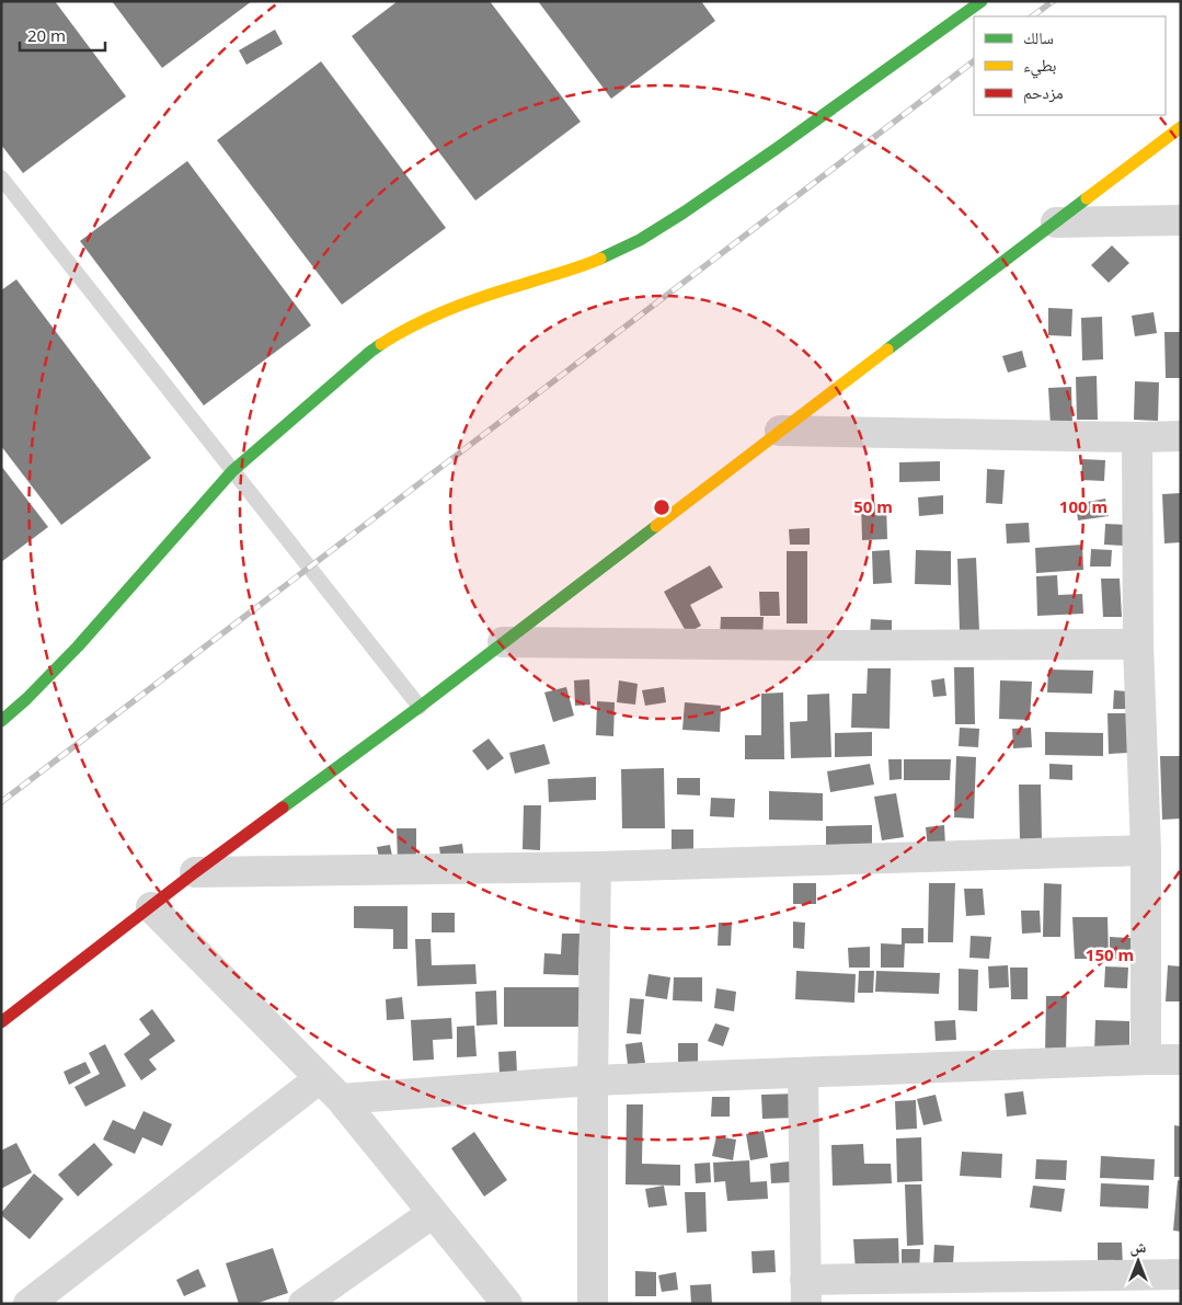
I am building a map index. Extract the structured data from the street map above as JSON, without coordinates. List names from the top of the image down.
{
  "legend": ["سالك", "بطيء", "مزدحم"],
  "scale_bar": "20 m",
  "north": "top",
  "rings": ["50 m", "100 m", "150 m"]
}
